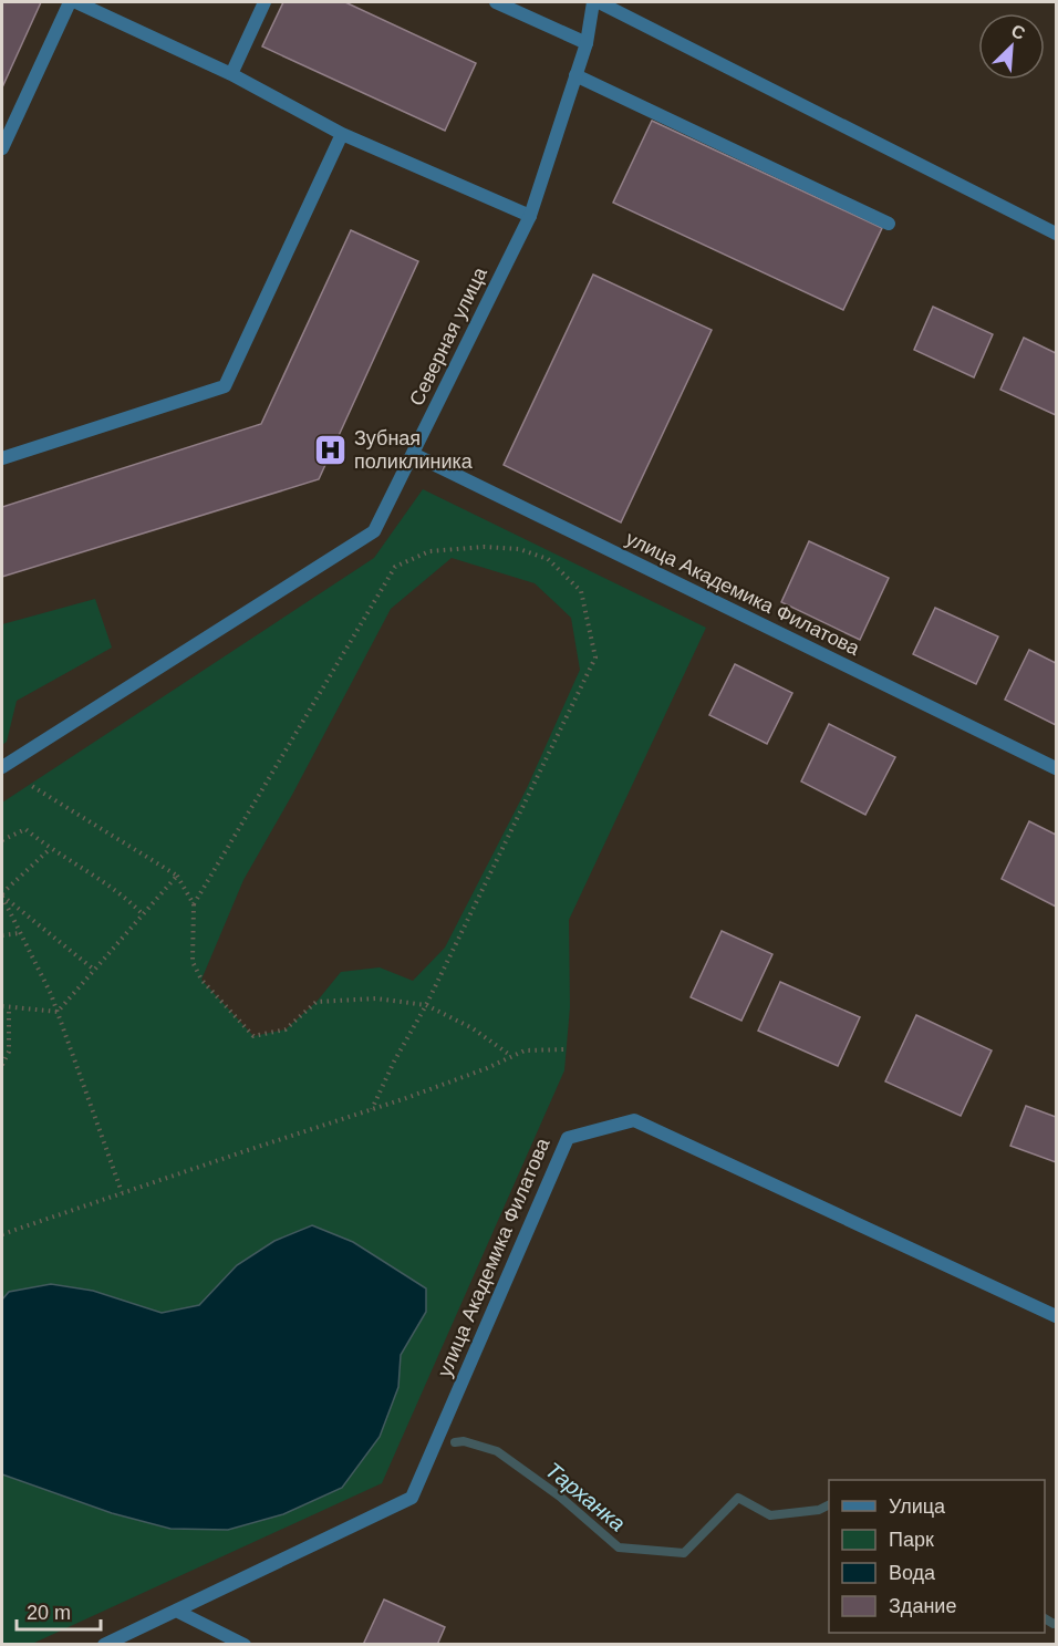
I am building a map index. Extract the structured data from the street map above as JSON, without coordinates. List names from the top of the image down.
{
  "streets": {
    "street": ["Северная улица", "улица Академика Филатова"]
  },
  "crossings": [
    ["Северная улица", "улица Академика Филатова"]
  ],
  "water": ["Тарханка"],
  "places": {
    "hospital": ["Зубная поликлиника"]
  },
  "legend": [
    "Улица",
    "Парк",
    "Вода",
    "Здание"
  ],
  "scale_bar": "20 m",
  "north": "top right"
}
